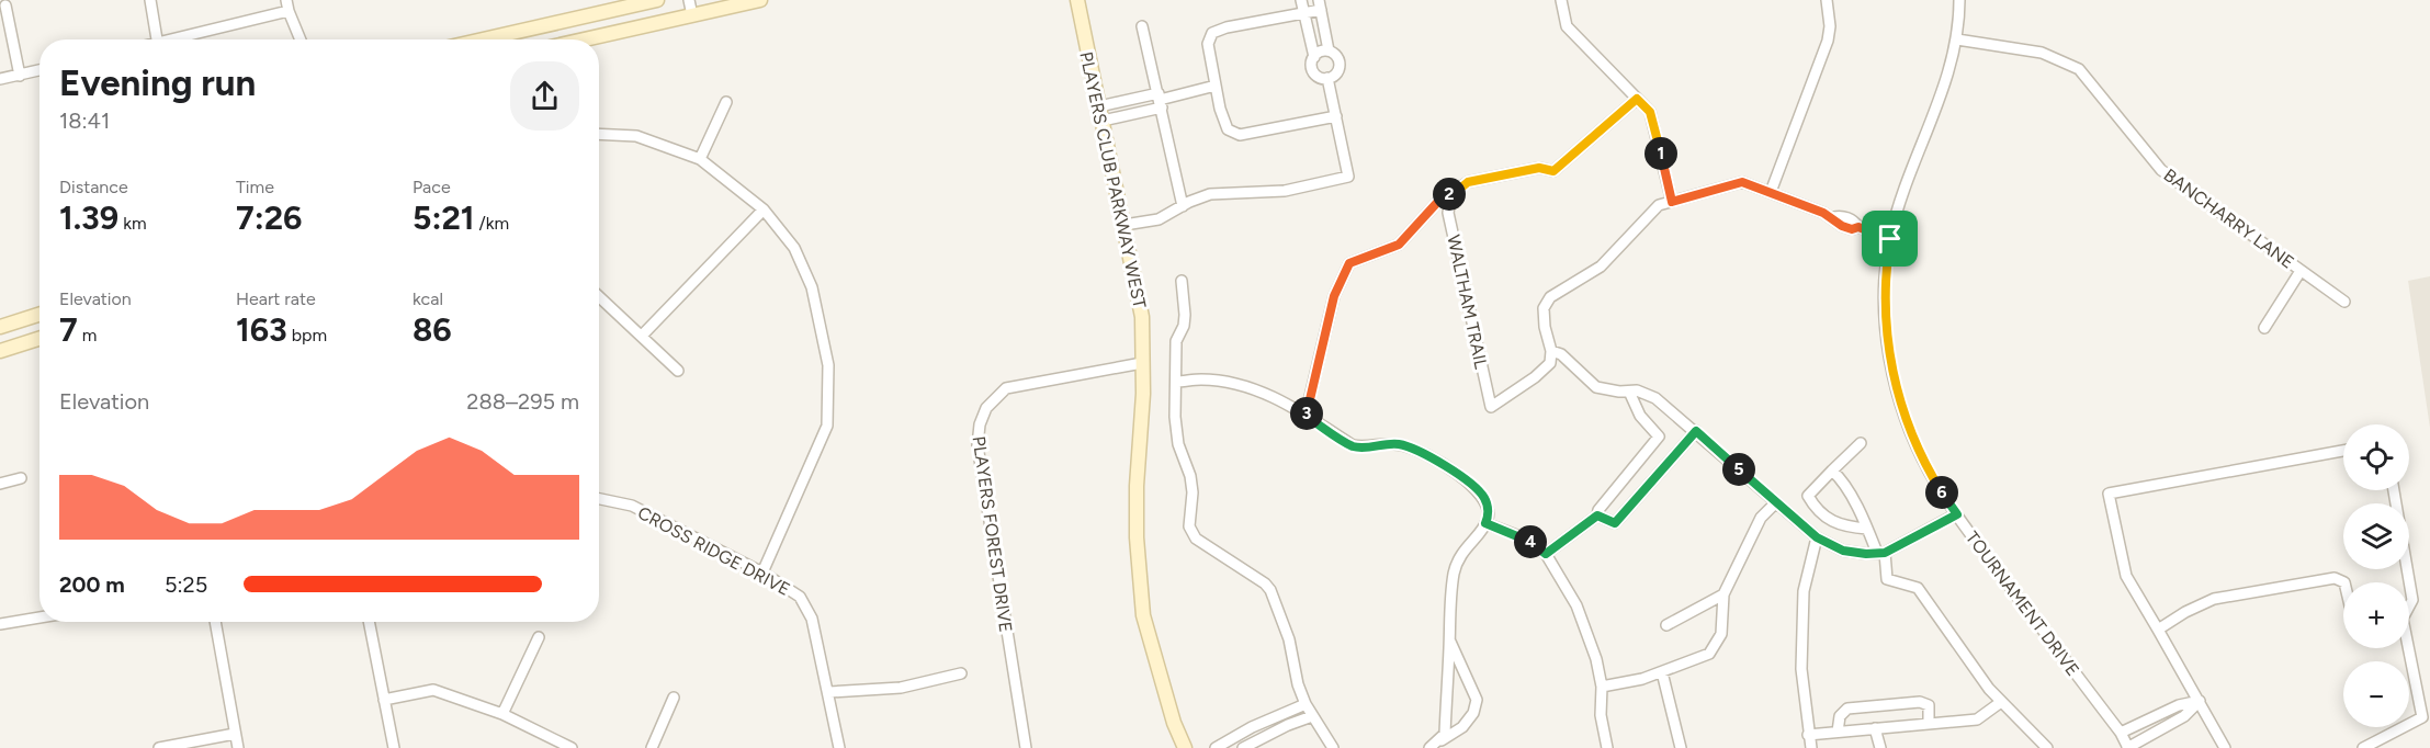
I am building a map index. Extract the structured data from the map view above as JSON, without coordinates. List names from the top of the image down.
{
  "streets": {
    "street": [
      "PLAYERS CLUB PARKWAY WEST",
      "BANCHARRY LANE",
      "WALTHAM TRAIL",
      "PLAYERS FOREST DRIVE",
      "CROSS RIDGE DRIVE",
      "TOURNAMENT DRIVE"
    ]
  },
  "crossings": [
    ["PLAYERS CLUB PARKWAY WEST", "PLAYERS FOREST DRIVE"],
    ["BANCHARRY LANE", "TOURNAMENT DRIVE"]
  ],
  "page": {
    "heading": ["Evening run", "18:41"],
    "pins": [
      "1",
      "2",
      "3",
      "5",
      "6",
      "4"
    ],
    "stats": [
      ["Distance", "1.39 km"],
      ["Time", "7:26"],
      ["Pace", "5:21 /km"],
      ["Elevation", "7 m"],
      ["Heart rate", "163 bpm"],
      ["kcal", "86"]
    ],
    "chart": ["Elevation", "288–295 m"],
    "map_buttons": ["+", "−"],
    "list": [
      {
        "name": "200 m",
        "note": "5:25"
      }
    ]
  }
}
